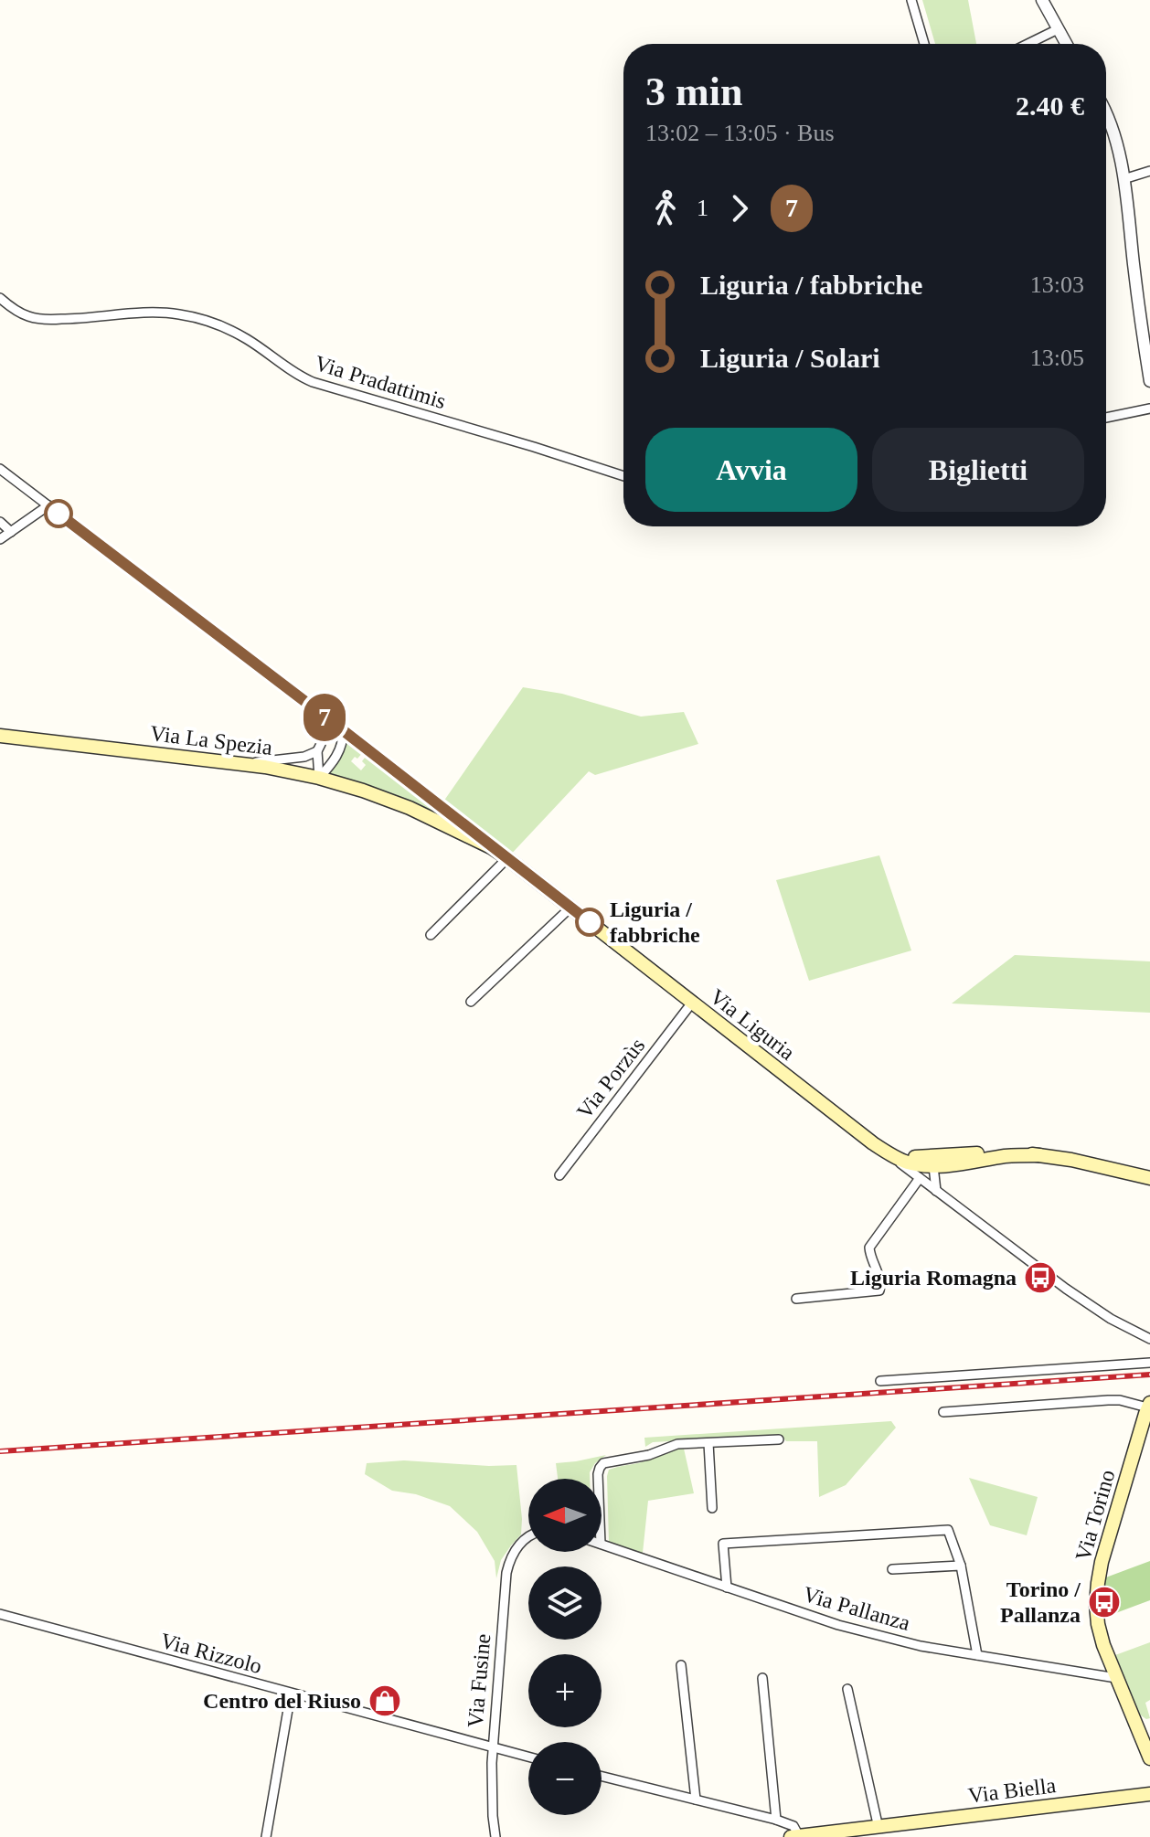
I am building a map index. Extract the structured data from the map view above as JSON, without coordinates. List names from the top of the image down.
{
  "streets": {
    "main road": [
      "Via La Spezia",
      "Via Liguria",
      "Via Torino",
      "Via Biella"
    ],
    "street": [
      "Via Pradattimis",
      "Via Porzùs",
      "Via Pallanza",
      "Via Rizzolo",
      "Via Fusine"
    ]
  },
  "crossings": [
    ["Via La Spezia", "Via Liguria"],
    ["Via Liguria", "Via Porzùs"],
    ["Via Torino", "Via Pallanza"],
    ["Via Rizzolo", "Via Fusine"]
  ],
  "places": {
    "other": ["Liguria / fabbriche"],
    "bus stop": ["Liguria Romagna", "Torino / Pallanza"],
    "shop": ["Centro del Riuso"]
  },
  "lines": ["bus line 7"],
  "north": "left",
  "page": {
    "on_map": "7",
    "heading": ["3 min", "13:02 – 13:05 · Bus", "2.40 €"],
    "legs": ["1", "7"],
    "list": [
      {
        "name": "Liguria / fabbriche",
        "value": "13:03"
      },
      {
        "name": "Liguria / Solari",
        "value": "13:05"
      }
    ],
    "buttons": ["Avvia", "Biglietti"],
    "map_buttons": ["+", "−"]
  }
}
